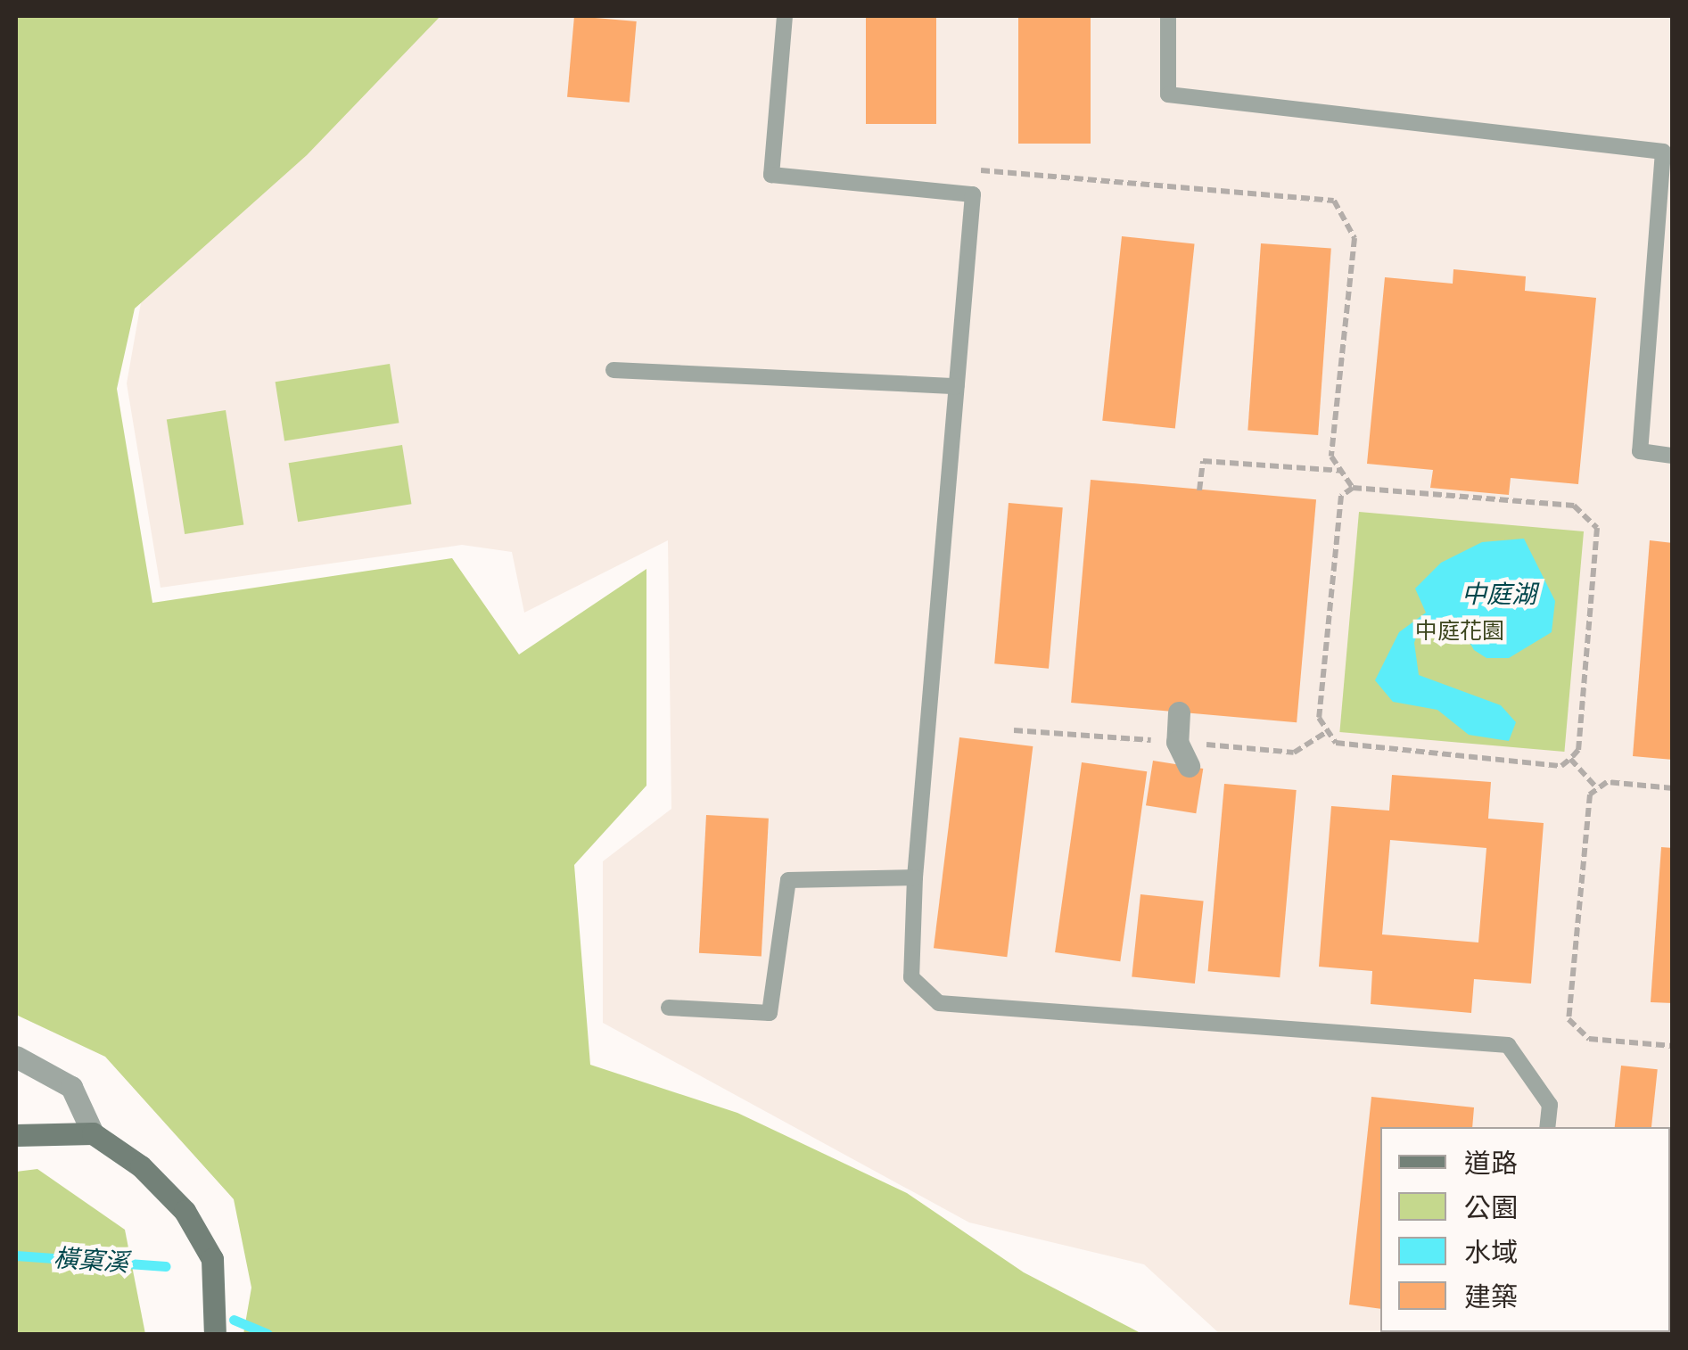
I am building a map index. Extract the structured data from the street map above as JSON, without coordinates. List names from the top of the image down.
{
  "water": ["中庭湖", "橫窠溪"],
  "parks": ["中庭花園"],
  "legend": [
    "道路",
    "公園",
    "水域",
    "建築"
  ]
}
